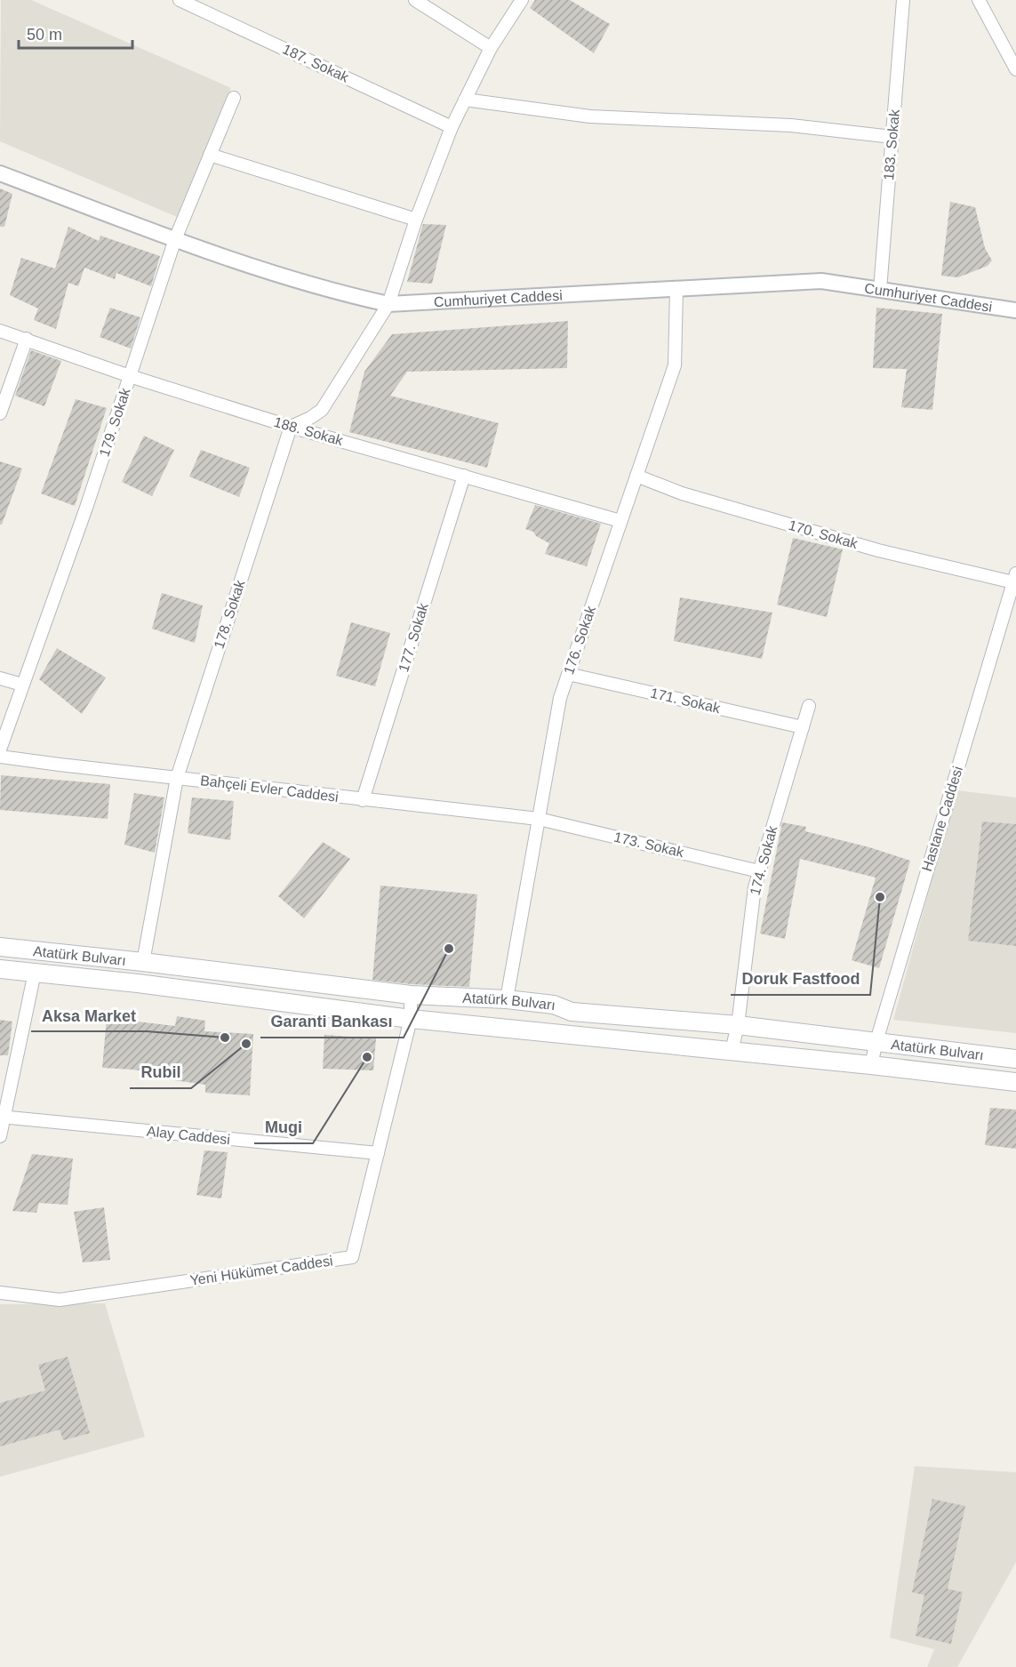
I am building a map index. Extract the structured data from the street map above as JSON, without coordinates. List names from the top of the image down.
{
  "streets": {
    "main road": ["Atatürk Bulvarı"],
    "street": [
      "187. Sokak",
      "183. Sokak",
      "Cumhuriyet Caddesi",
      "179. Sokak",
      "188. Sokak",
      "170. Sokak",
      "178. Sokak",
      "177. Sokak",
      "176. Sokak",
      "171. Sokak",
      "Bahçeli Evler Caddesi",
      "Hastane Caddesi",
      "173. Sokak",
      "174. Sokak",
      "Alay Caddesi",
      "Yeni Hükümet Caddesi"
    ]
  },
  "crossings": [
    ["183. Sokak", "Cumhuriyet Caddesi"],
    ["Cumhuriyet Caddesi", "179. Sokak"],
    ["Cumhuriyet Caddesi", "176. Sokak"],
    ["179. Sokak", "188. Sokak"],
    ["188. Sokak", "178. Sokak"],
    ["188. Sokak", "177. Sokak"],
    ["188. Sokak", "176. Sokak"],
    ["170. Sokak", "176. Sokak"],
    ["170. Sokak", "Hastane Caddesi"],
    ["178. Sokak", "Bahçeli Evler Caddesi"],
    ["178. Sokak", "Atatürk Bulvarı"],
    ["177. Sokak", "Bahçeli Evler Caddesi"],
    ["176. Sokak", "171. Sokak"],
    ["176. Sokak", "Bahçeli Evler Caddesi"],
    ["176. Sokak", "173. Sokak"],
    ["176. Sokak", "Atatürk Bulvarı"],
    ["171. Sokak", "174. Sokak"],
    ["Bahçeli Evler Caddesi", "173. Sokak"],
    ["Hastane Caddesi", "Atatürk Bulvarı"],
    ["173. Sokak", "174. Sokak"],
    ["174. Sokak", "Atatürk Bulvarı"],
    ["Atatürk Bulvarı", "Yeni Hükümet Caddesi"],
    ["Alay Caddesi", "Yeni Hükümet Caddesi"]
  ],
  "places": [
    "Doruk Fastfood",
    "Garanti Bankası",
    "Aksa Market",
    "Rubil",
    "Mugi"
  ],
  "scale_bar": "50 m"
}
